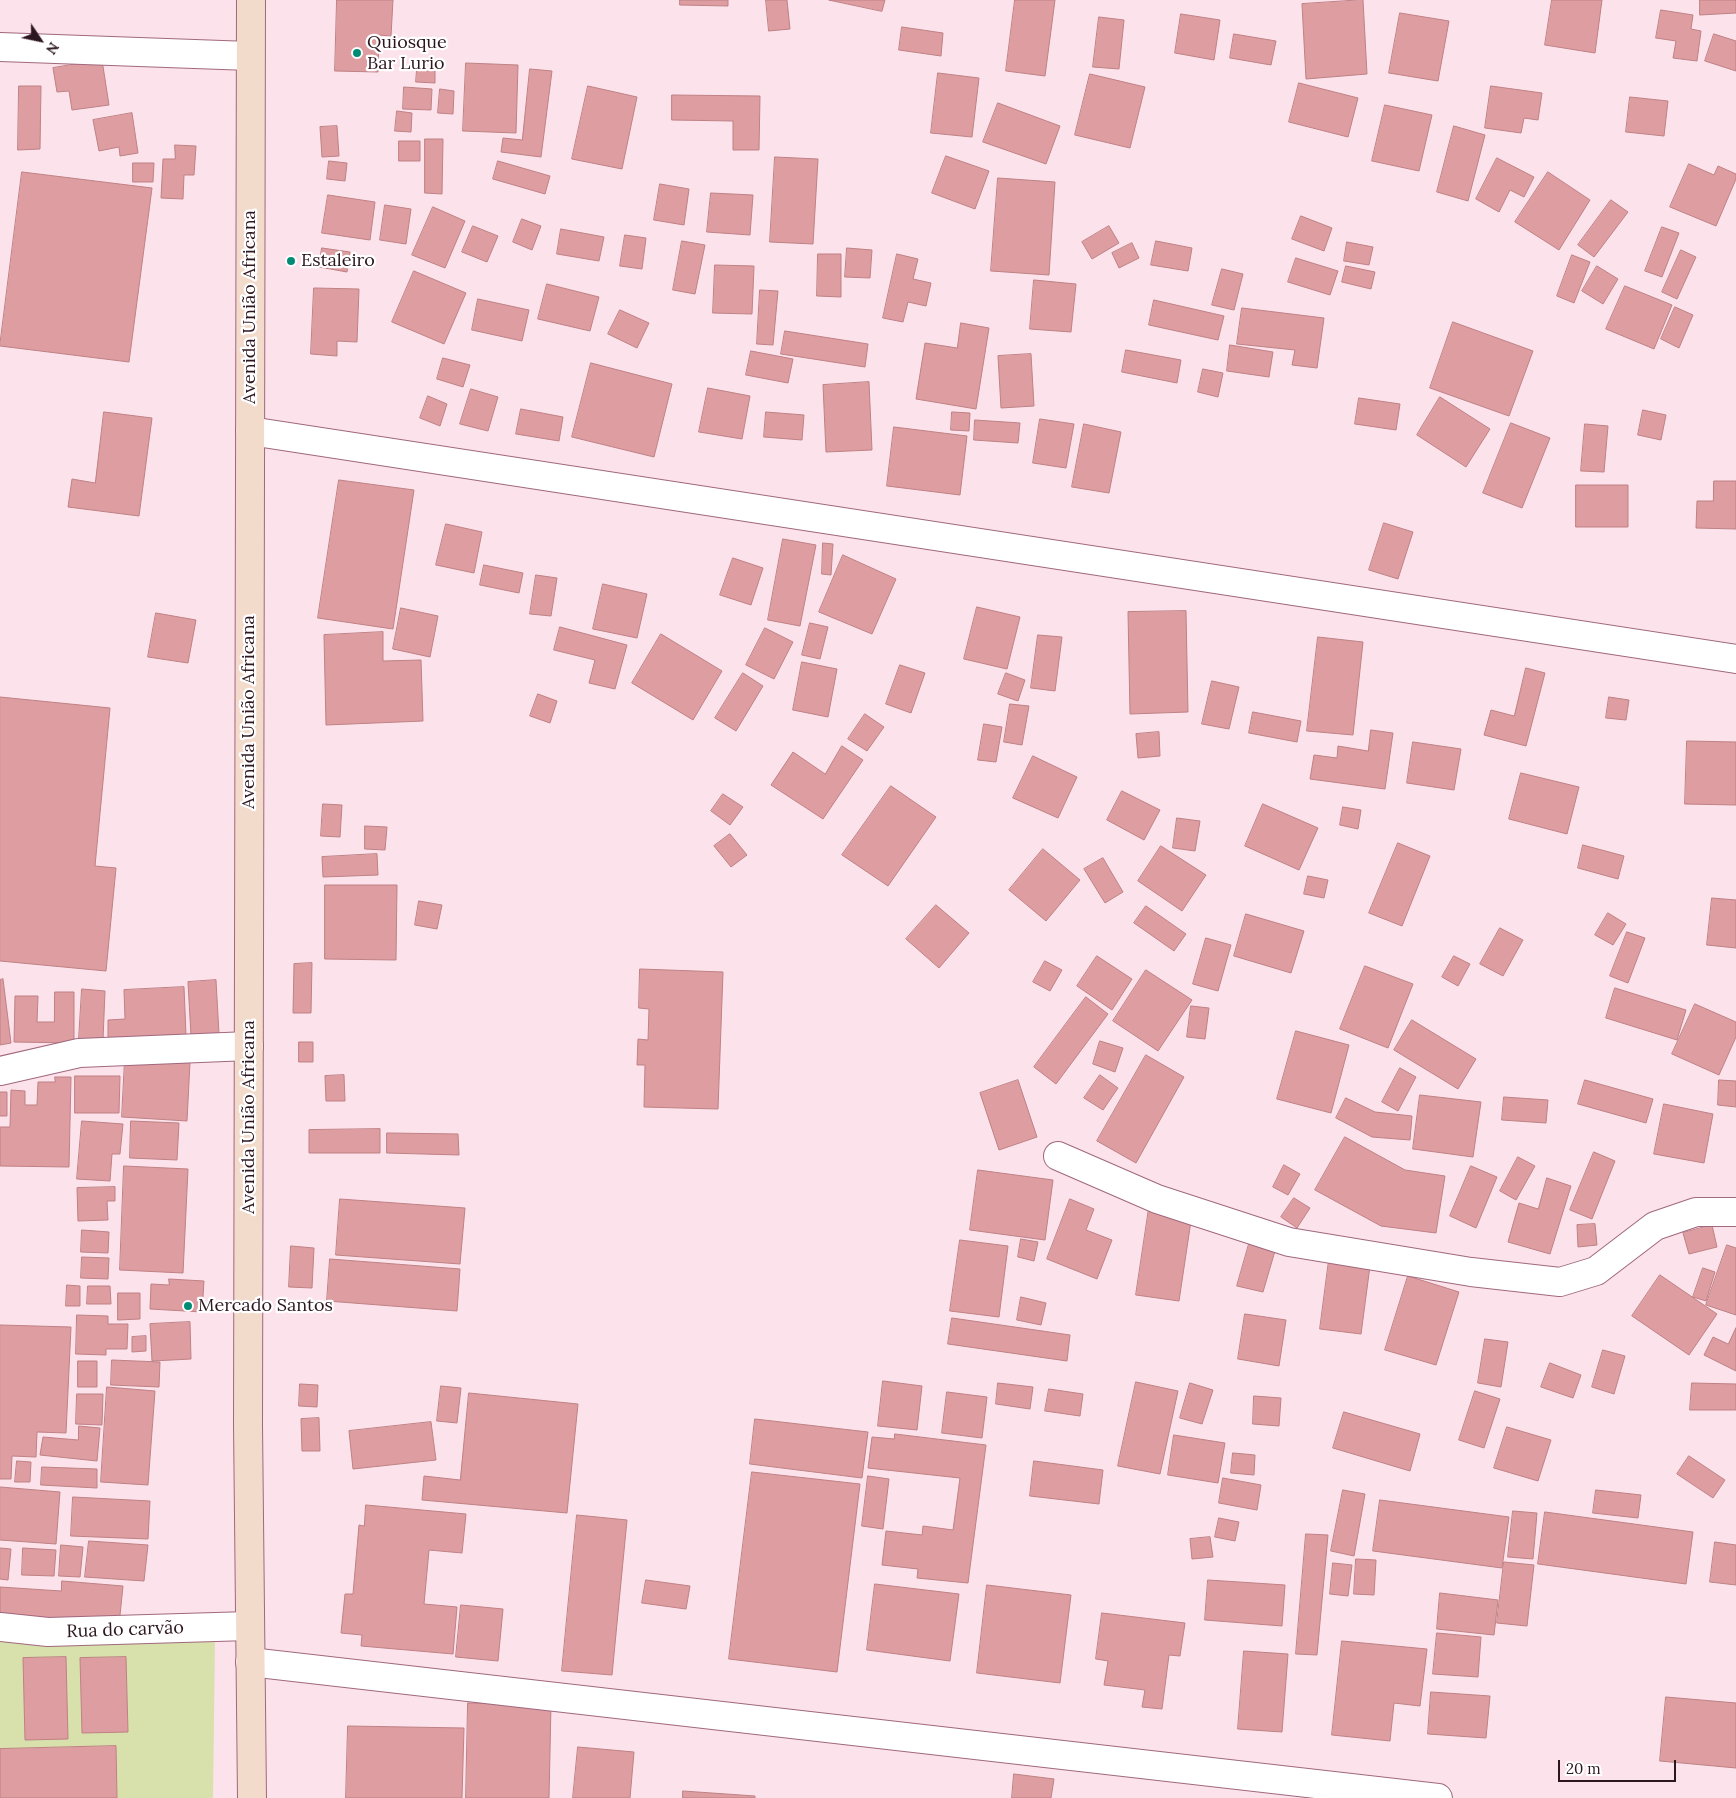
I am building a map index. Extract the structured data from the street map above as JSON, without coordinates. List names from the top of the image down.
{
  "streets": {
    "main road": ["Avenida União Africana"],
    "street": ["Rua do carvão"]
  },
  "crossings": [
    ["Avenida União Africana", "Rua do carvão"]
  ],
  "places": ["Quiosque Bar Lurio", "Estaleiro", "Mercado Santos"],
  "scale_bar": "20 m",
  "north": "bottom right"
}
